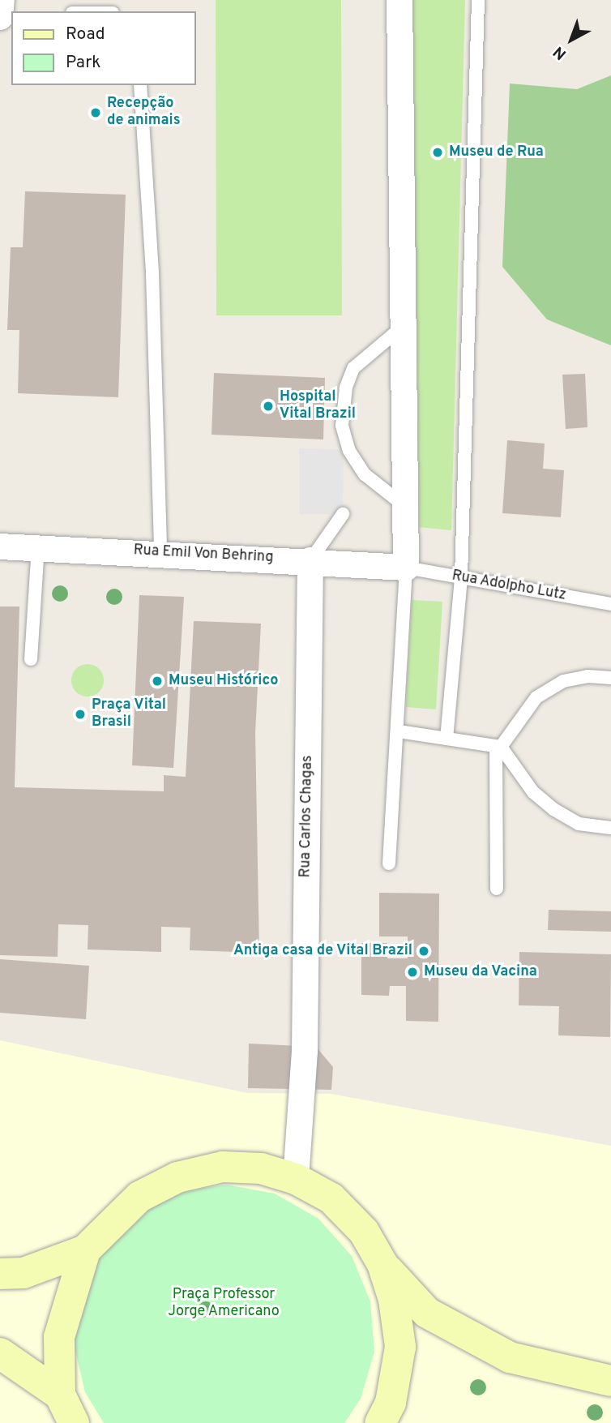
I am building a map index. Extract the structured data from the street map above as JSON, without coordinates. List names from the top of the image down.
{
  "streets": {
    "street": ["Rua Emil Von Behring", "Rua Carlos Chagas"],
    "lane": ["Rua Adolpho Lutz"]
  },
  "crossings": [
    ["Rua Emil Von Behring", "Rua Adolpho Lutz"],
    ["Rua Emil Von Behring", "Rua Carlos Chagas"]
  ],
  "parks": ["Praça Professor Jorge Americano"],
  "places": [
    "Recepção de animais",
    "Museu de Rua",
    "Hospital Vital Brazil",
    "Museu Histórico",
    "Praça Vital Brasil",
    "Antiga casa de Vital Brazil",
    "Museu da Vacina"
  ],
  "legend": ["Road", "Park"],
  "north": "bottom left"
}
